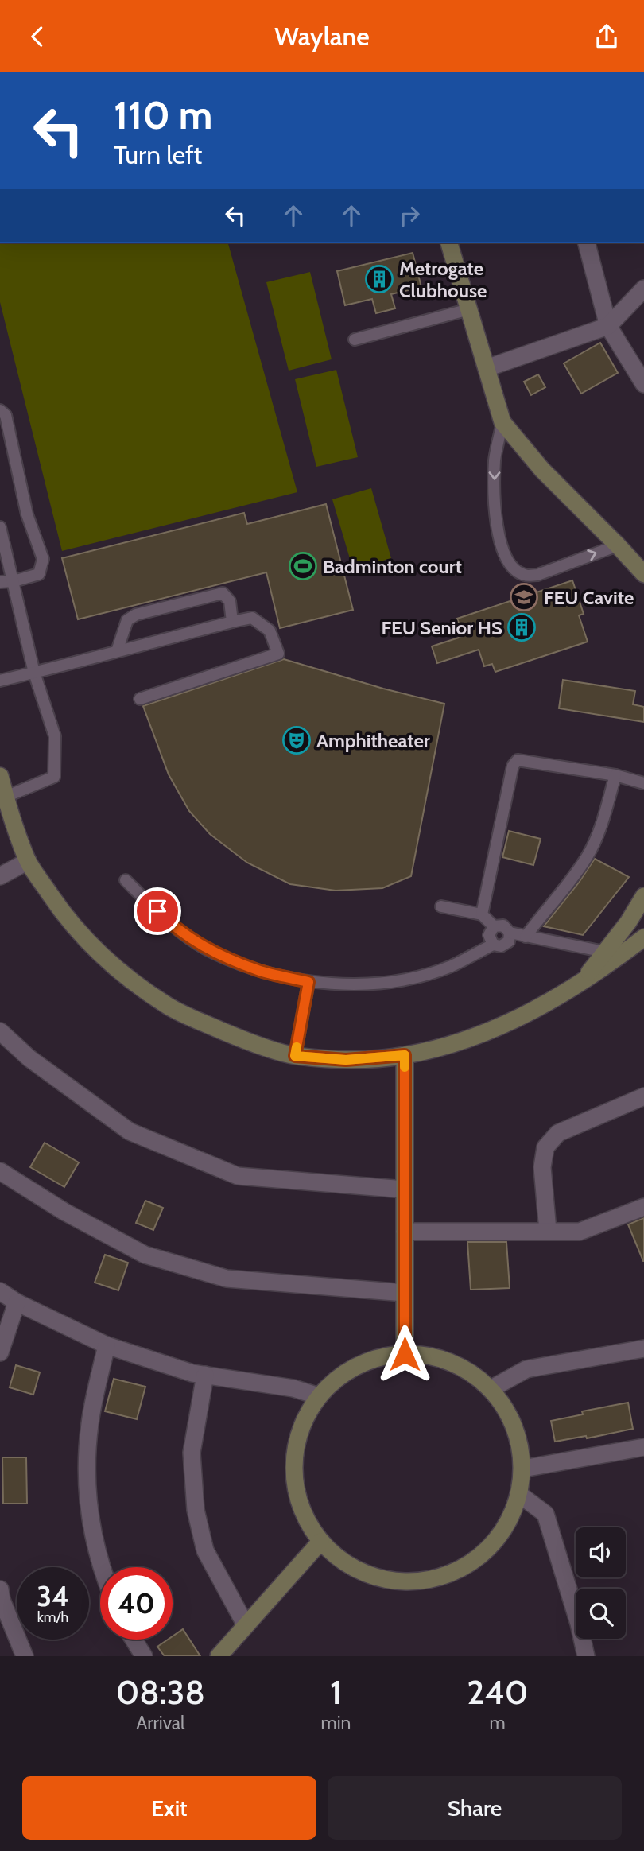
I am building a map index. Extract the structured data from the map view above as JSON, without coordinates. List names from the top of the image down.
{
  "places": {
    "building": ["Metrogate Clubhouse", "FEU Senior HS"],
    "sports": ["Badminton court"],
    "school or university": ["FEU Cavite"],
    "theatre": ["Amphitheater"]
  },
  "page": {
    "header": "Waylane",
    "turn": ["110 m", "Turn left"],
    "speed": "34 km/h",
    "limit": "40",
    "eta": [
      "08:38",
      "Arrival",
      "1",
      "min",
      "240",
      "m"
    ],
    "buttons": ["Exit", "Share"]
  }
}
